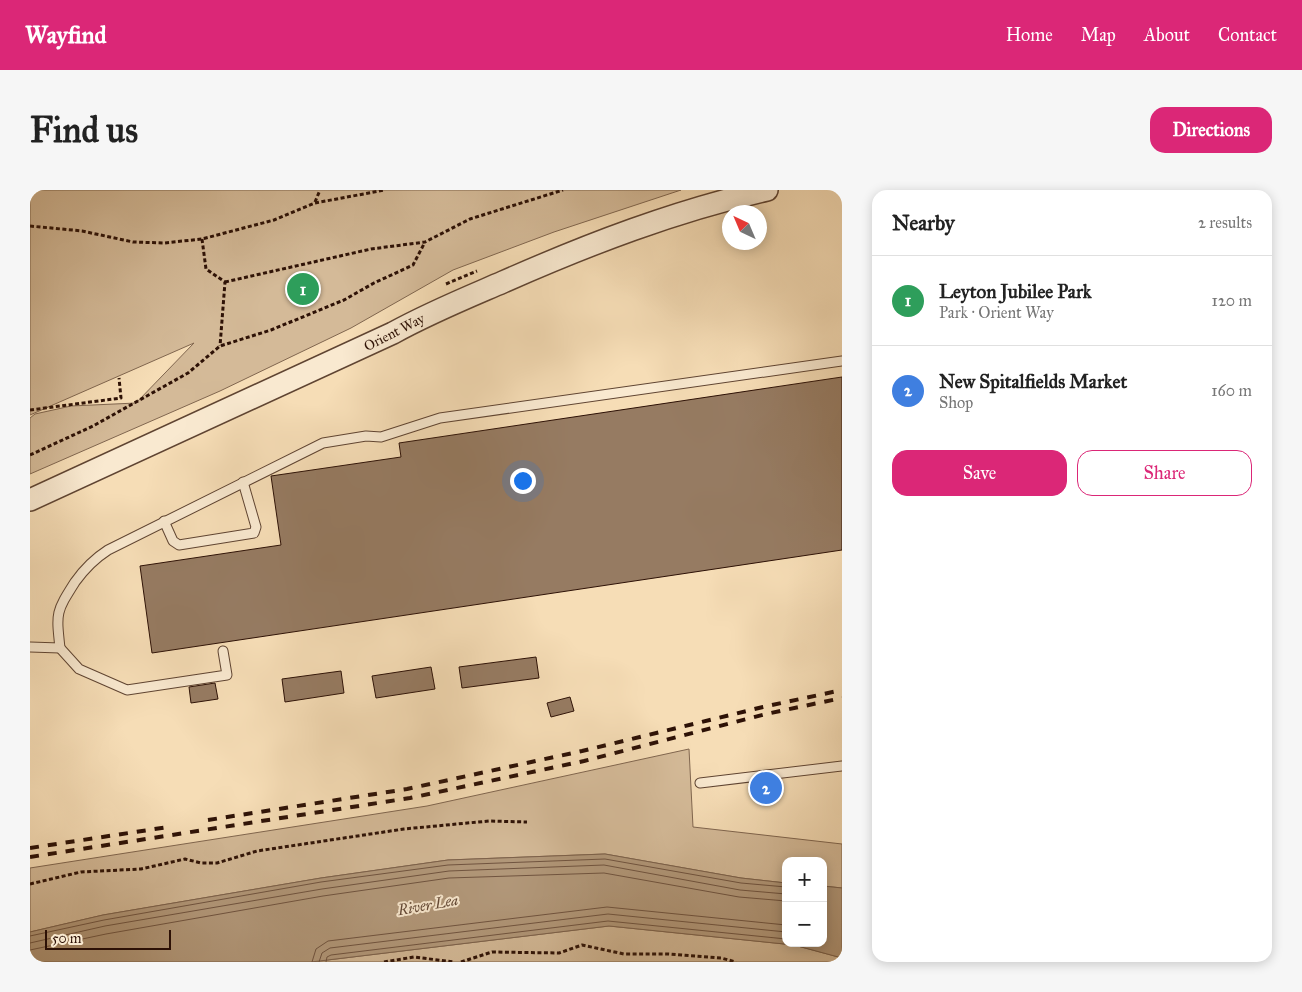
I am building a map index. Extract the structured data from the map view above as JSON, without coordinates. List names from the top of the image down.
{
  "streets": {
    "street": ["Orient Way"]
  },
  "water": ["River Lea"],
  "scale_bar": "50 m",
  "north": "top left",
  "page": {
    "header": "Wayfind",
    "nav": [
      "Home",
      "Map",
      "About",
      "Contact"
    ],
    "buttons": [
      "Directions",
      ["Save", "Share"]
    ],
    "title": "Find us",
    "heading": ["Nearby", "2 results"],
    "list": [
      {
        "mark": "1",
        "name": "Leyton Jubilee Park",
        "note": "Park · Orient Way",
        "value": "120 m"
      },
      {
        "mark": "2",
        "name": "New Spitalfields Market",
        "note": "Shop",
        "value": "160 m"
      }
    ],
    "pins": ["1", "2"],
    "map_buttons": ["+", "−"],
    "scale": "50 m"
  }
}
